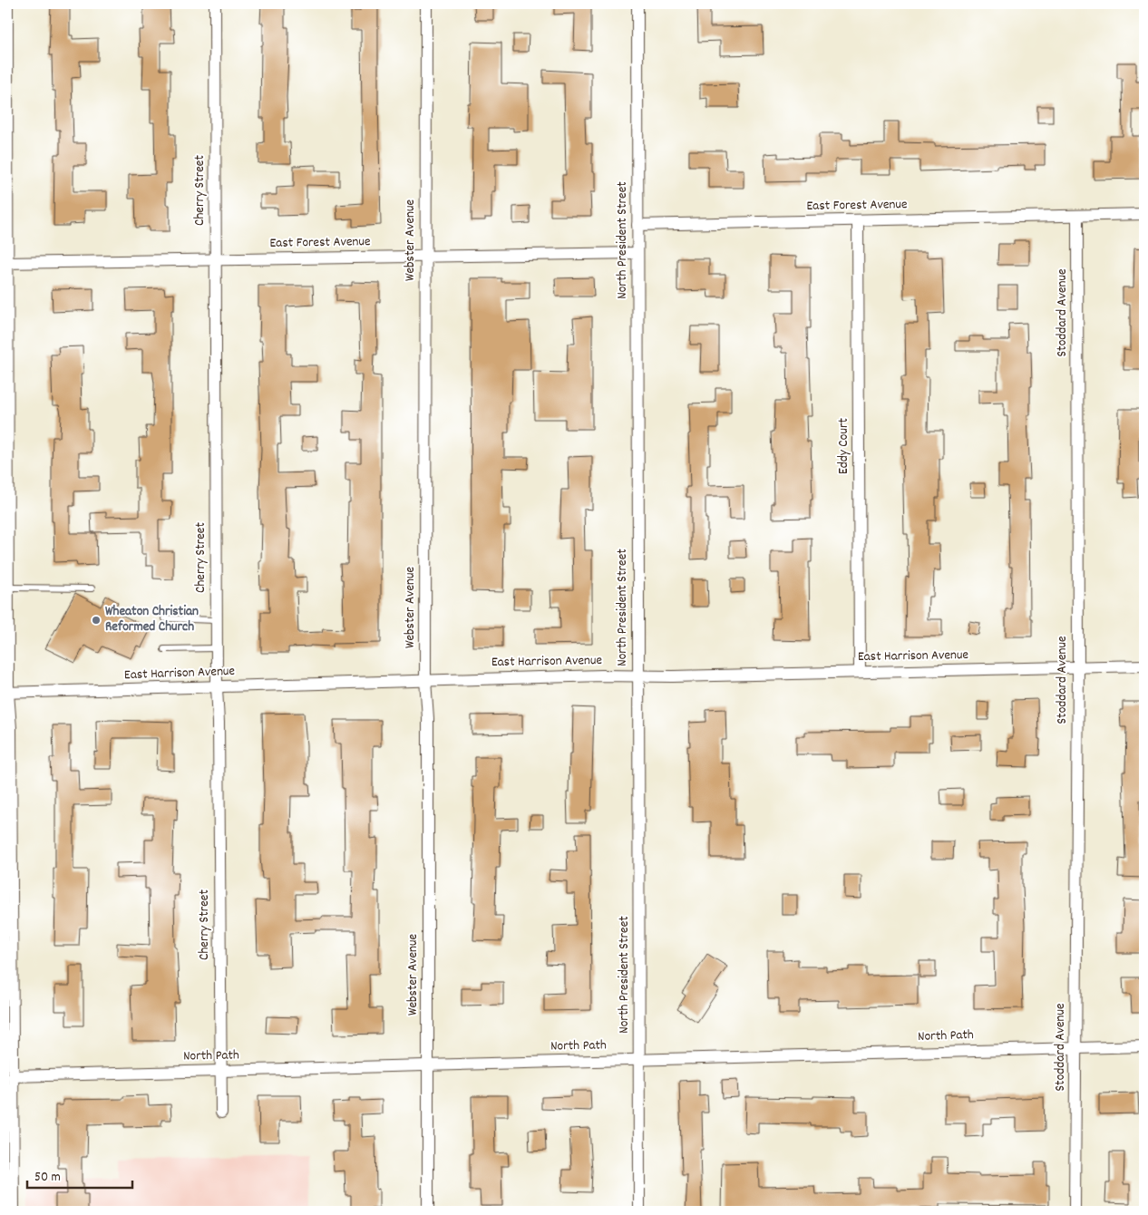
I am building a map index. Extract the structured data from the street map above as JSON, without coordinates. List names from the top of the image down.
{
  "streets": {
    "street": [
      "Cherry Street",
      "East Forest Avenue",
      "Webster Avenue",
      "North President Street",
      "Stoddard Avenue",
      "Eddy Court",
      "East Harrison Avenue",
      "North Path"
    ]
  },
  "crossings": [
    ["Cherry Street", "East Forest Avenue"],
    ["Cherry Street", "East Harrison Avenue"],
    ["Cherry Street", "North Path"],
    ["East Forest Avenue", "Webster Avenue"],
    ["East Forest Avenue", "North President Street"],
    ["East Forest Avenue", "Stoddard Avenue"],
    ["East Forest Avenue", "Eddy Court"],
    ["Webster Avenue", "East Harrison Avenue"],
    ["Webster Avenue", "North Path"],
    ["North President Street", "East Harrison Avenue"],
    ["North President Street", "North Path"],
    ["Stoddard Avenue", "East Harrison Avenue"],
    ["Stoddard Avenue", "North Path"],
    ["Eddy Court", "East Harrison Avenue"]
  ],
  "places": ["Wheaton Christian Reformed Church"],
  "scale_bar": "50 m"
}
